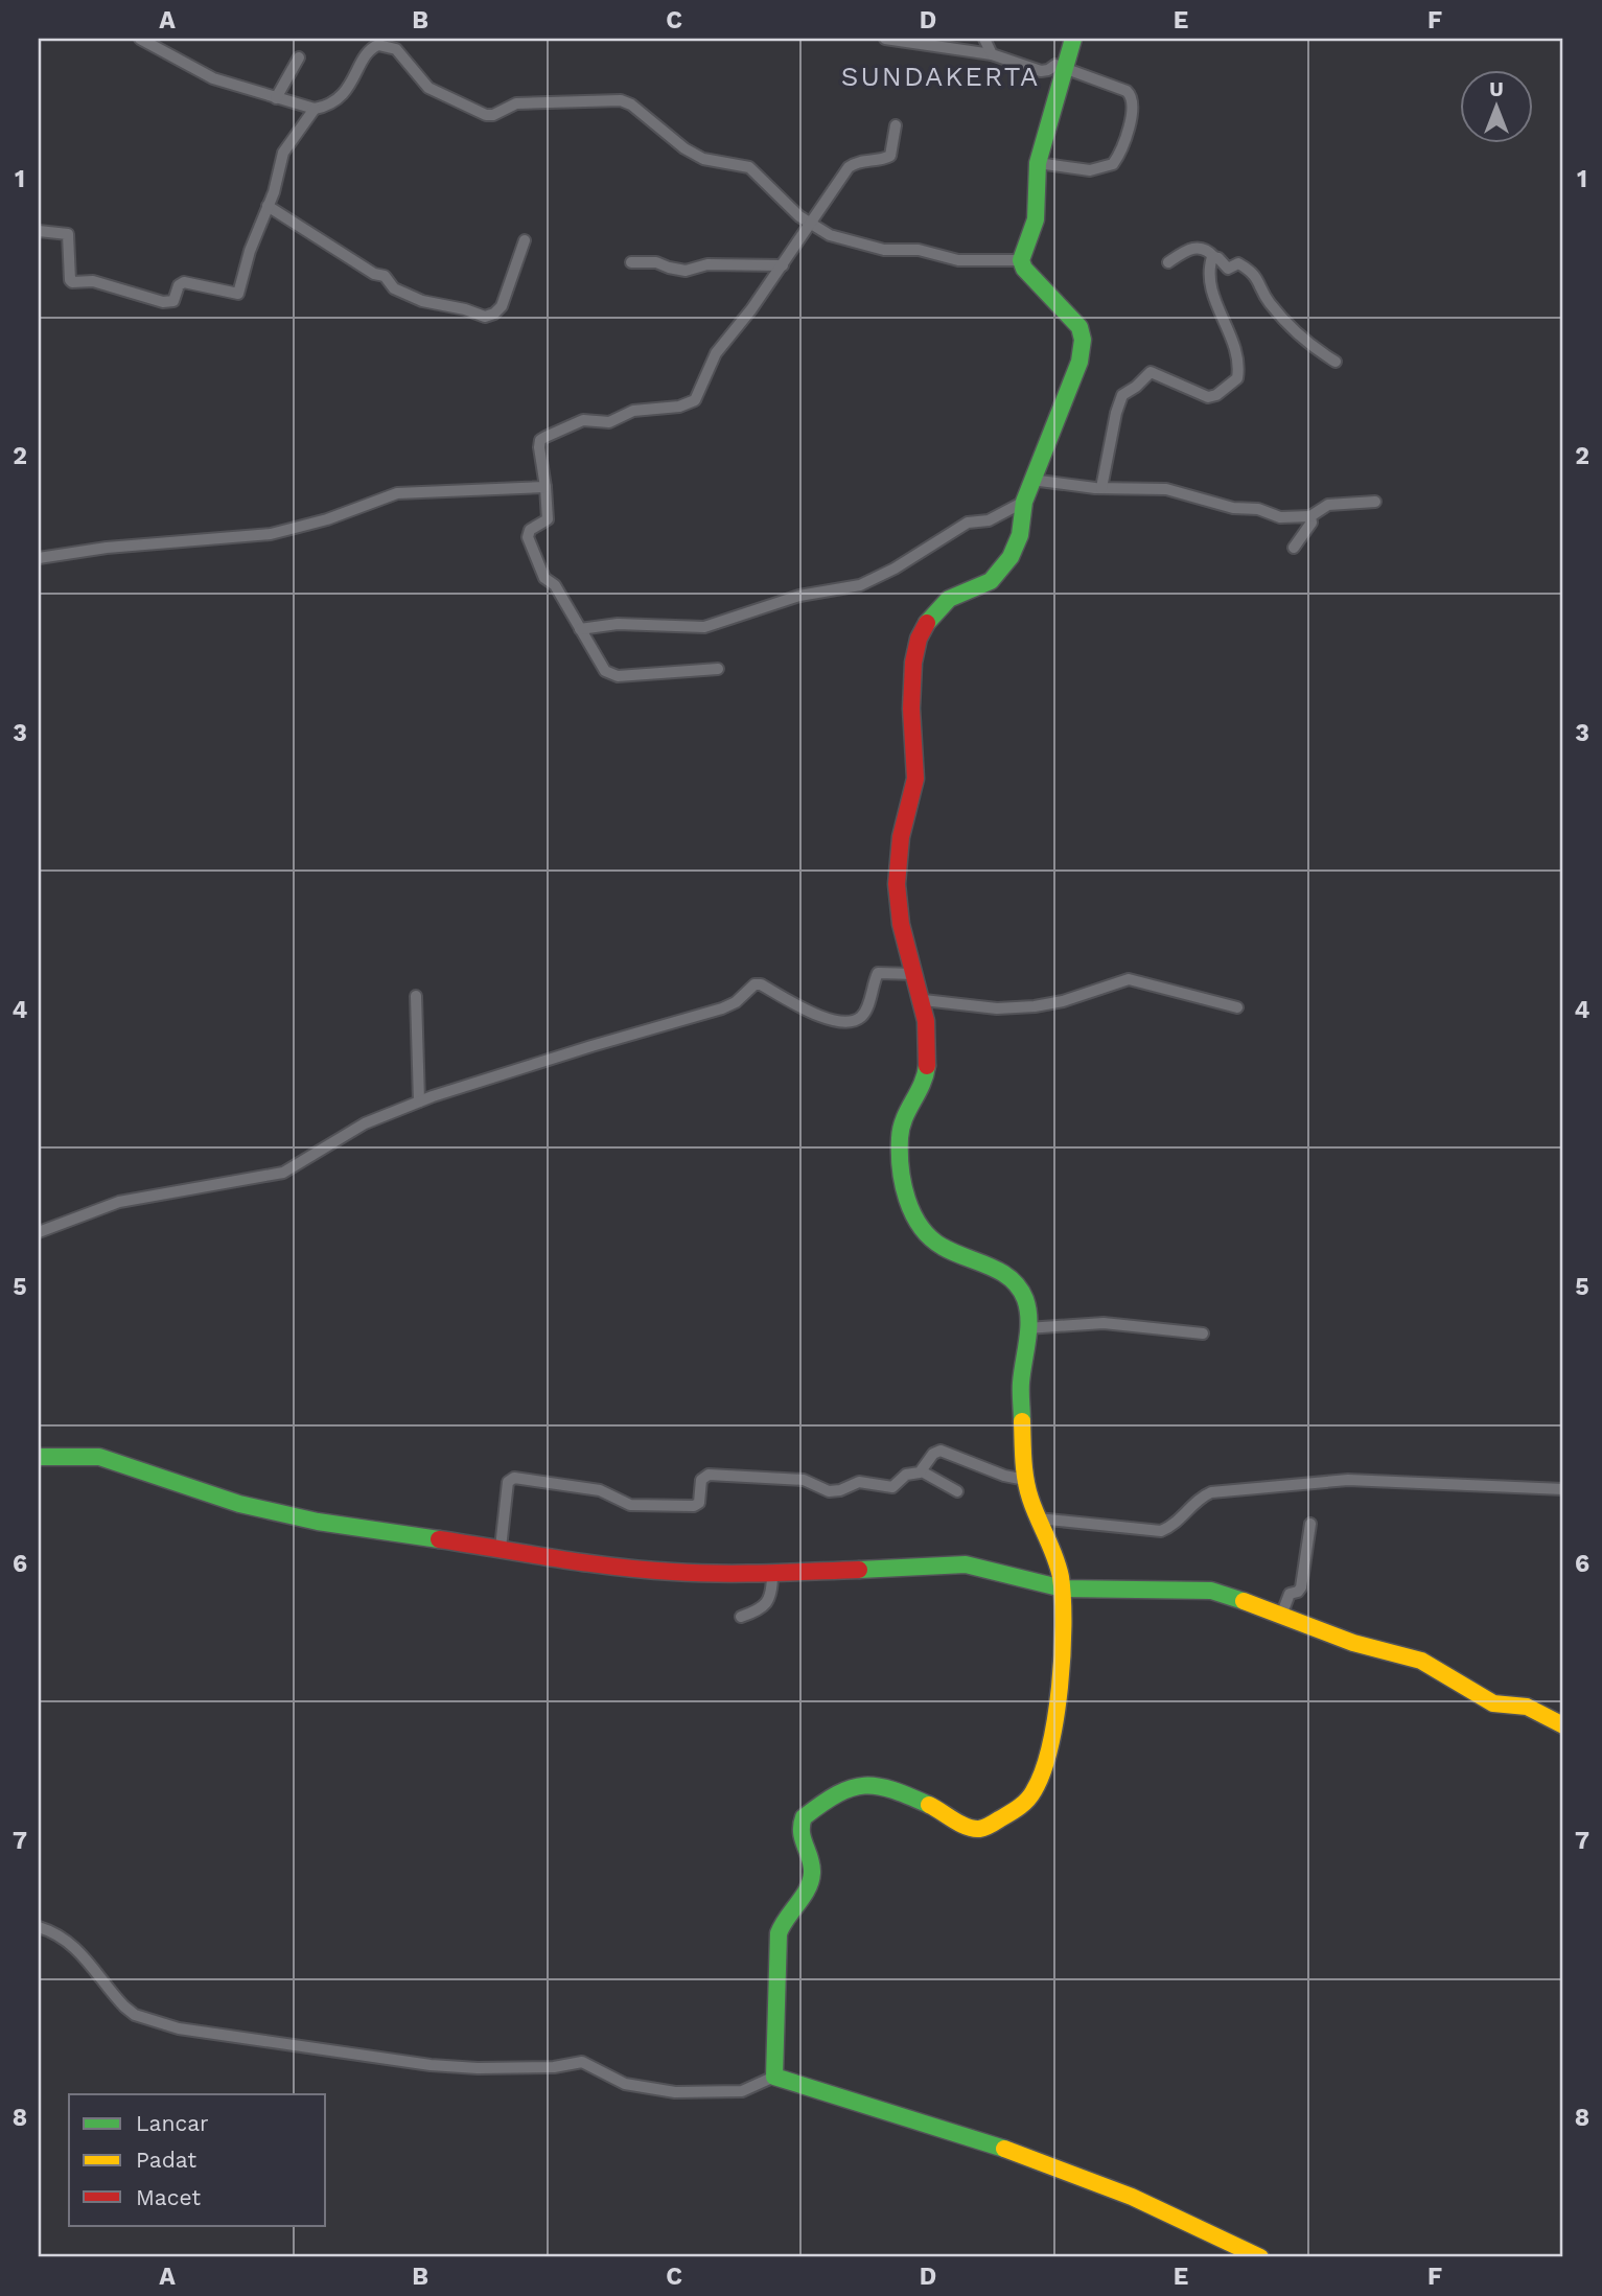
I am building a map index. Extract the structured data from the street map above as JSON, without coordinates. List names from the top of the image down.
{
  "districts": ["SUNDAKERTA"],
  "legend": ["Lancar", "Padat", "Macet"],
  "north": "top",
  "grid": {
    "columns": [
      "A",
      "B",
      "C",
      "D",
      "E",
      "F"
    ],
    "rows": [
      "1",
      "2",
      "3",
      "4",
      "5",
      "6",
      "7",
      "8"
    ]
  }
}
